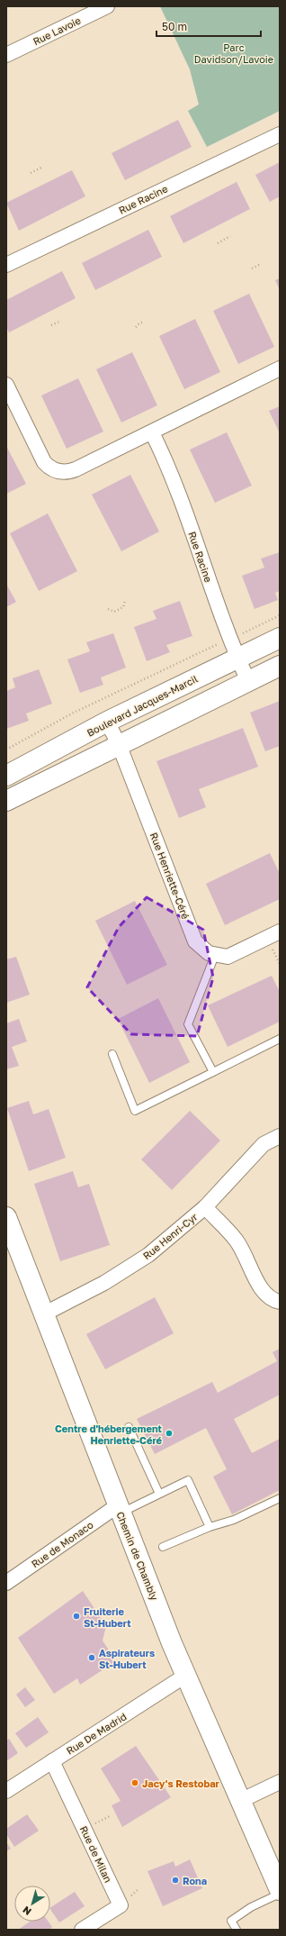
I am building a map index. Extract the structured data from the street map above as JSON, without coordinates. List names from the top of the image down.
{
  "streets": {
    "street": [
      "Rue Lavoie",
      "Rue Racine",
      "Boulevard Jacques-Marcil",
      "Rue Henriette-Céré",
      "Rue Henri-Cyr",
      "Rue de Monaco",
      "Chemin de Chambly",
      "Rue De Madrid",
      "Rue de Milan"
    ]
  },
  "crossings": [
    ["Rue Racine", "Boulevard Jacques-Marcil"],
    ["Boulevard Jacques-Marcil", "Rue Henriette-Céré"],
    ["Rue Henri-Cyr", "Chemin de Chambly"],
    ["Rue de Monaco", "Chemin de Chambly"],
    ["Chemin de Chambly", "Rue De Madrid"],
    ["Rue De Madrid", "Rue de Milan"]
  ],
  "parks": ["Parc Davidson/Lavoie"],
  "places": [
    "Centre d'hébergement Henriette-Céré",
    "Fruiterie St-Hubert",
    "Aspirateurs St-Hubert",
    "Jacy's Restobar",
    "Rona"
  ],
  "scale_bar": "50 m",
  "north": "bottom left"
}
